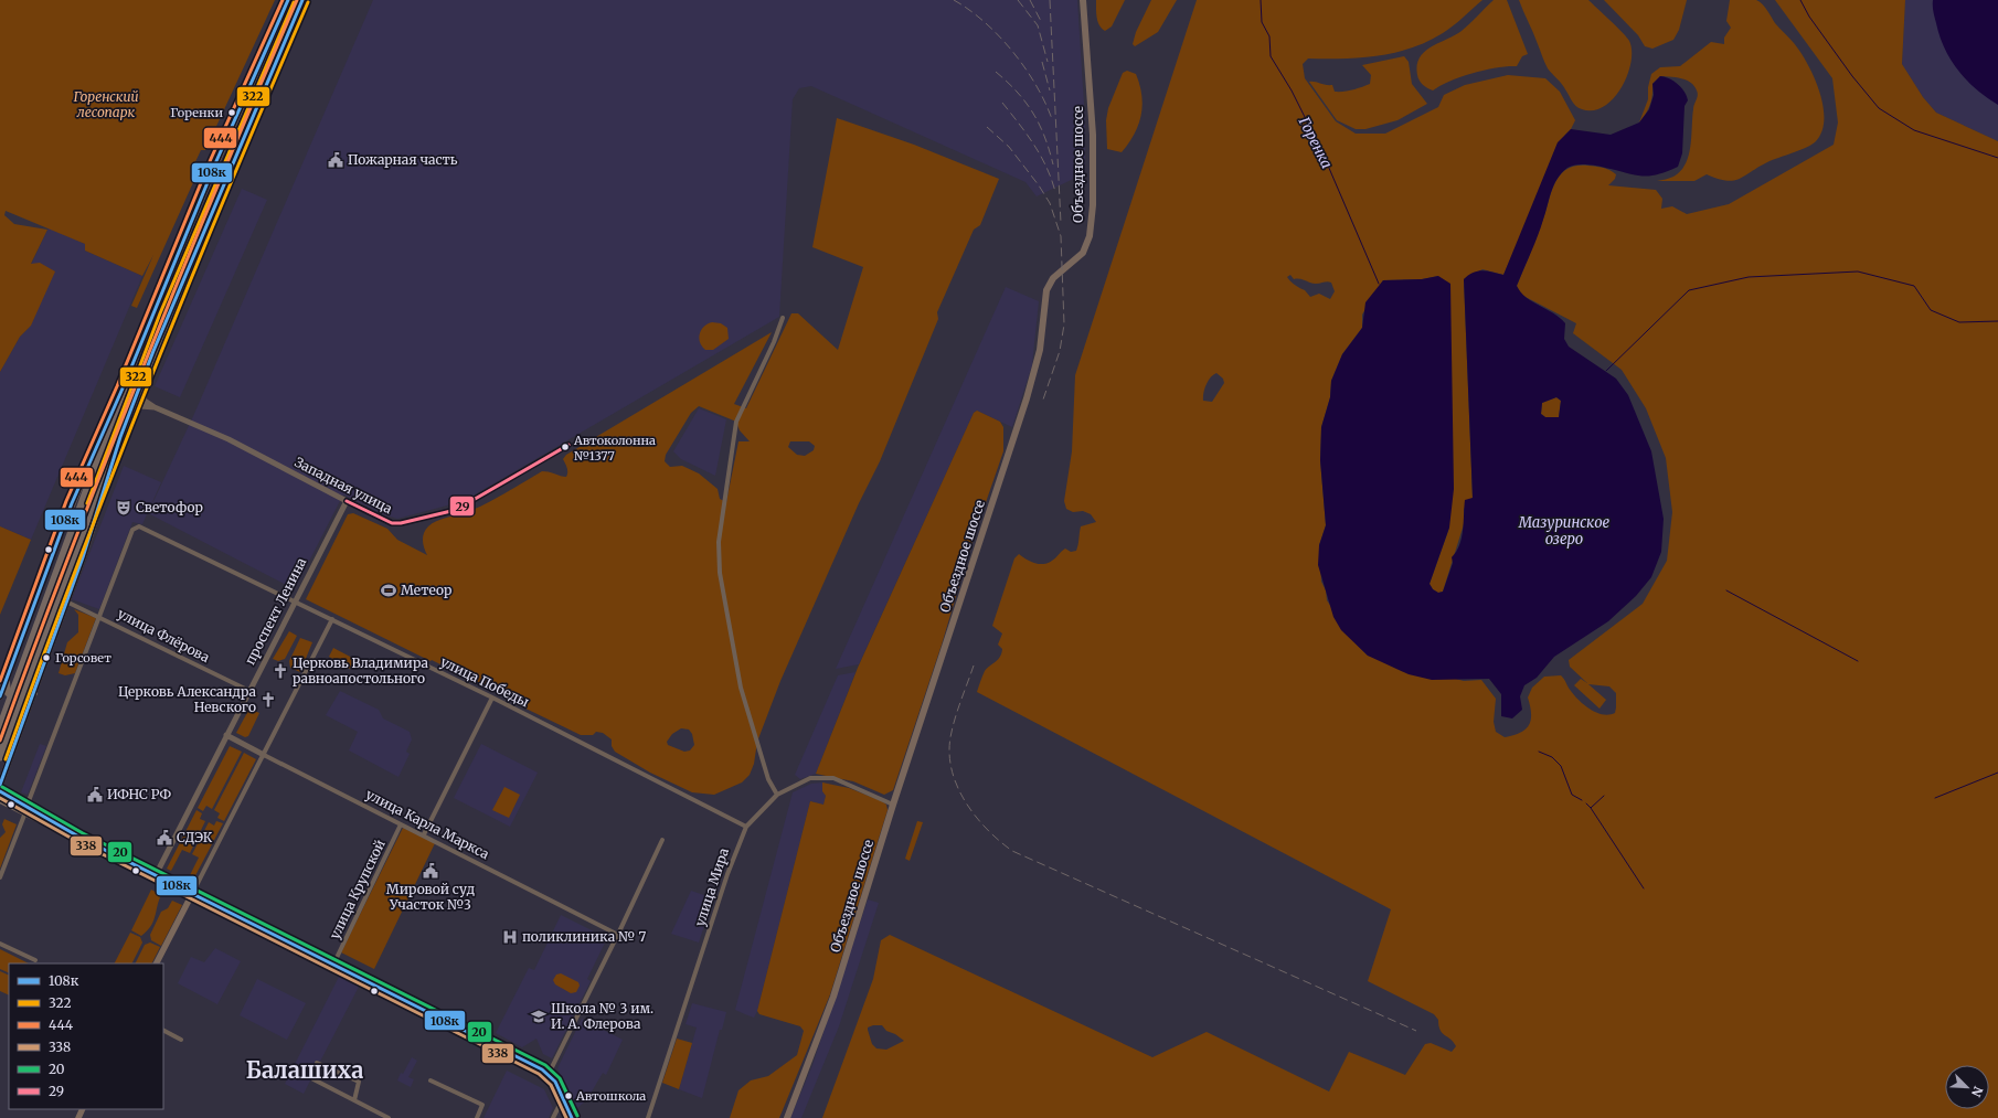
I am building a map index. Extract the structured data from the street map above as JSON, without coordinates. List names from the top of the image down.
{
  "streets": {
    "main road": ["Объездное шоссе"],
    "street": [
      "Западная улица",
      "проспект Ленина",
      "улица Флёрова",
      "улица Победы",
      "улица Карла Маркса",
      "улица Мира",
      "улица Крупской"
    ]
  },
  "crossings": [
    ["Объездное шоссе", "улица Мира"],
    ["Западная улица", "проспект Ленина"],
    ["проспект Ленина", "улица Флёрова"],
    ["проспект Ленина", "улица Победы"],
    ["проспект Ленина", "улица Карла Маркса"],
    ["улица Флёрова", "улица Победы"],
    ["улица Победы", "улица Мира"],
    ["улица Карла Маркса", "улица Крупской"]
  ],
  "districts": ["Балашиха"],
  "water": ["Горенка", "Мазуринское озеро"],
  "parks": ["Горенский лесопарк"],
  "places": {
    "other": [
      "Горенки",
      "Автоколонна №1377",
      "Горсовет",
      "Автошкола"
    ],
    "public building": [
      "Пожарная часть",
      "ИФНС РФ",
      "СДЭК",
      "Мировой суд Участок №3"
    ],
    "theatre": ["Светофор"],
    "sports": ["Метеор"],
    "church": ["Церковь Владимира равноапостольного", "Церковь Александра Невского"],
    "hospital": ["поликлиника № 7"],
    "school or university": ["Школа № 3 им. И. А. Флерова"]
  },
  "lines": [
    "transit line 108к",
    "transit line 444",
    "transit line 322",
    "transit line 29",
    "transit line 20",
    "transit line 338"
  ],
  "legend": [
    "108к",
    "322",
    "444",
    "338",
    "20",
    "29"
  ],
  "north": "bottom right"
}
